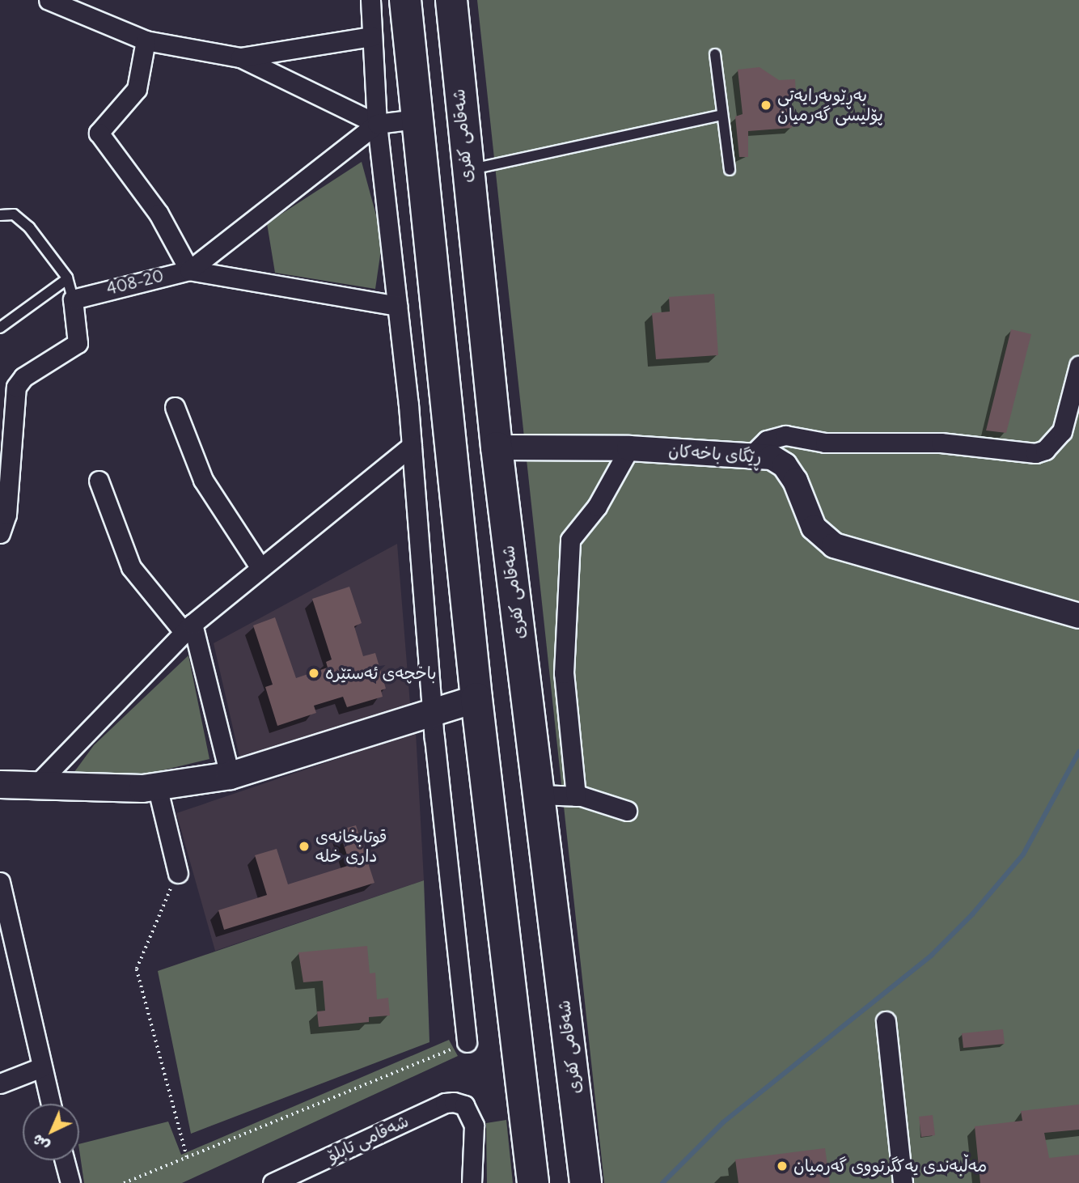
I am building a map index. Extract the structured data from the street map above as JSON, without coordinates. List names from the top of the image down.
{
  "streets": {
    "highway": ["شەقامی کفری"],
    "street": ["408-20", "ڕێگای باخەکان", "شەقامی تابلۆ"]
  },
  "crossings": [
    ["شەقامی کفری", "ڕێگای باخەکان"]
  ],
  "places": [
    "بەڕێوبەرایەتی پۆلیسی گەرمیان",
    "باخچەی ئەستێرە",
    "قوتابخانەی داری خلە",
    "مەڵبەندی یەکگرتووی گەرمیان"
  ],
  "north": "bottom left"
}
